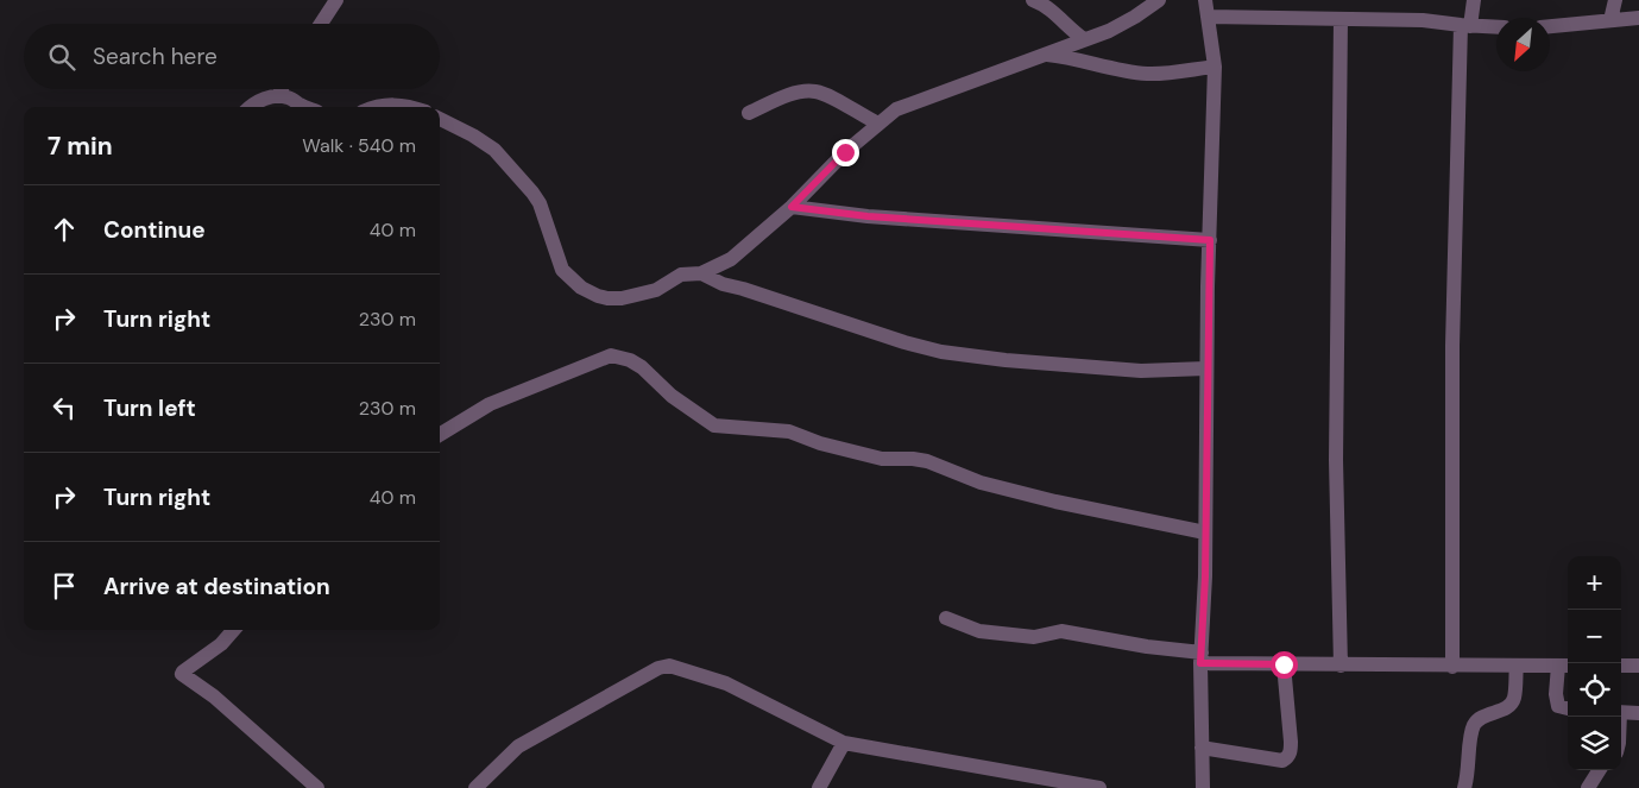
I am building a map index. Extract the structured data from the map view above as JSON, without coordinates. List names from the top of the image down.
{
  "north": "bottom left",
  "page": {
    "search": "Search here",
    "heading": ["7 min", "Walk · 540 m"],
    "list": [
      ["Continue", "40 m"],
      ["Turn right", "230 m"],
      ["Turn left", "230 m"],
      ["Turn right", "40 m"],
      "Arrive at destination"
    ],
    "map_buttons": ["+", "−"]
  }
}
